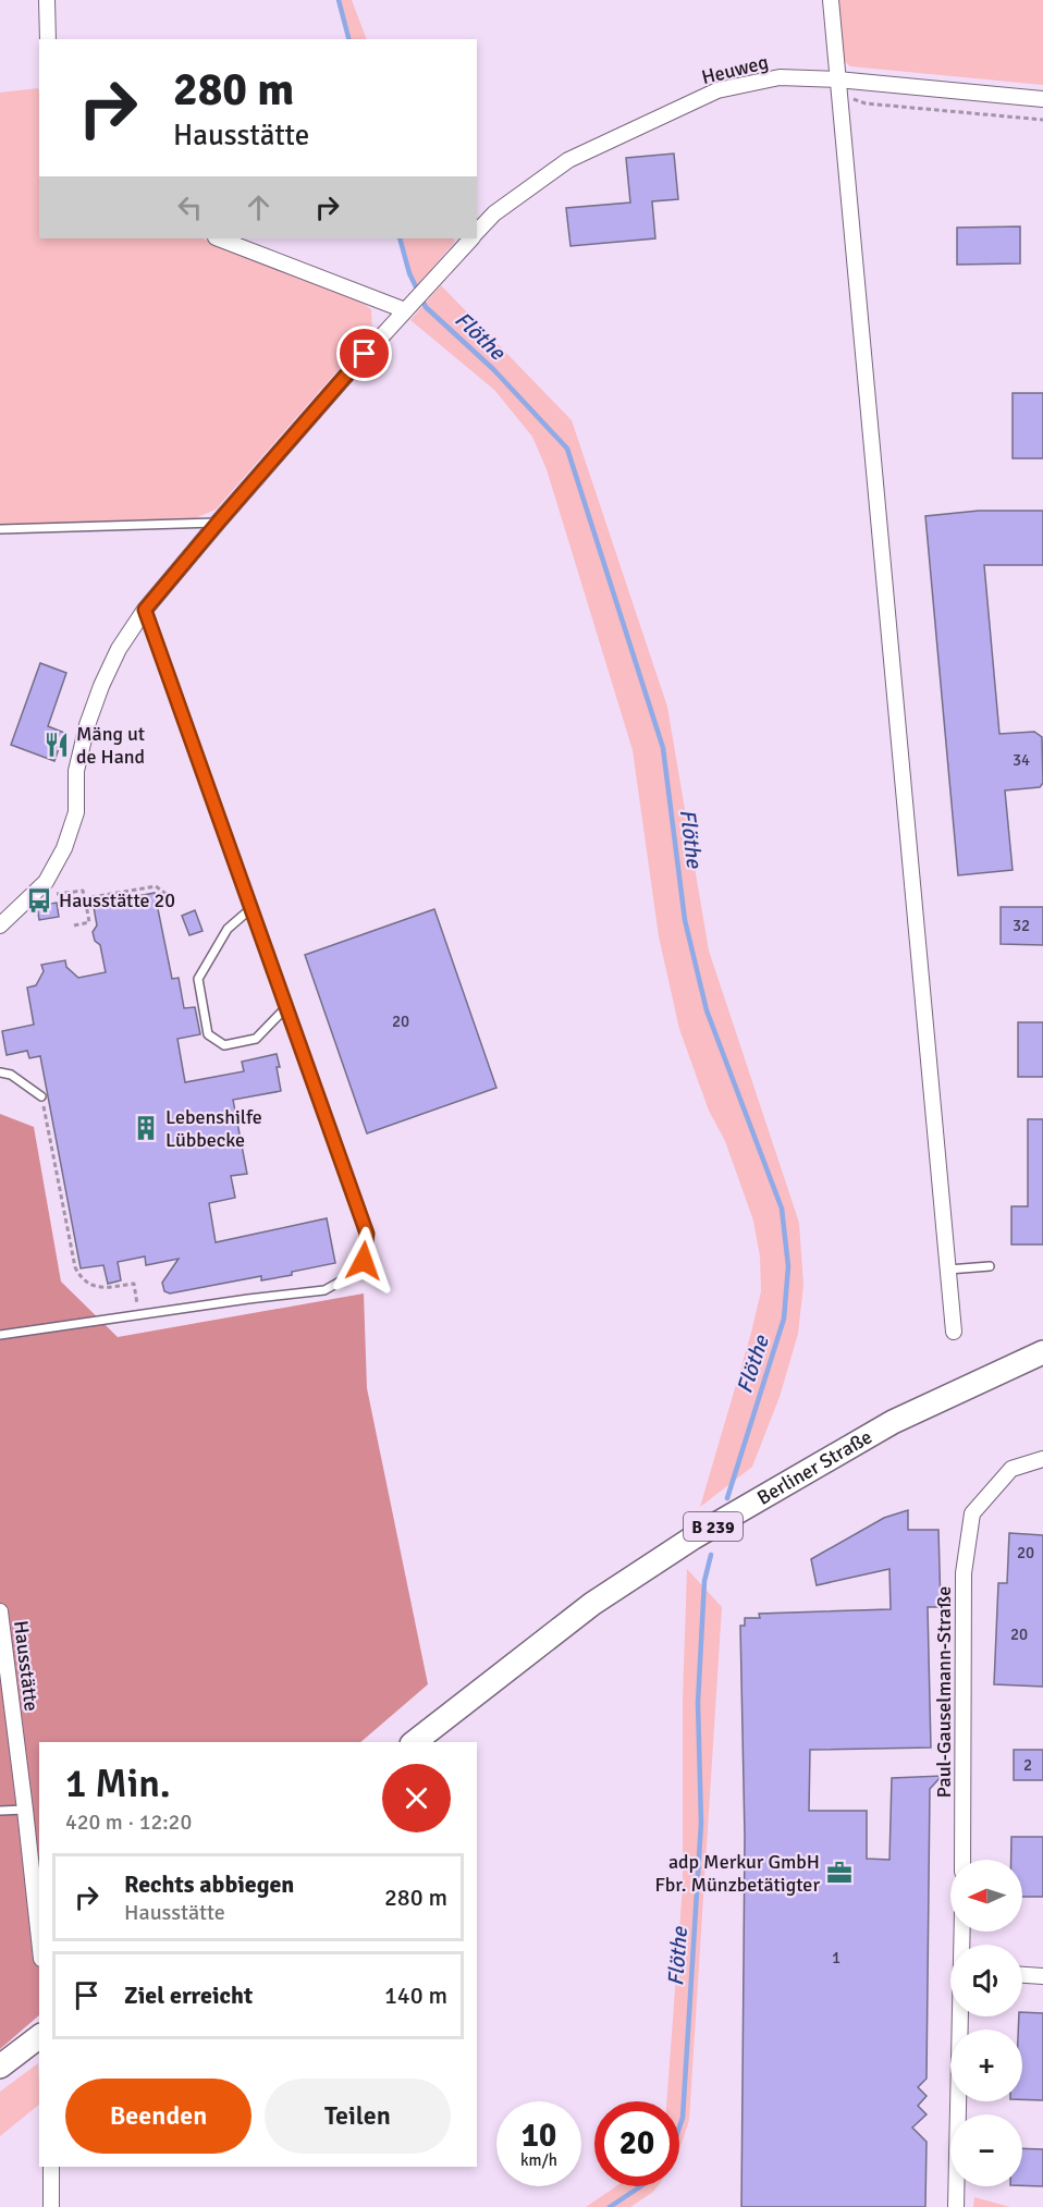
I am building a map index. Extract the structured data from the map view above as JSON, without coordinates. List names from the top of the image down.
{
  "streets": {
    "main road": ["Berliner Straße", "B 239"],
    "street": ["Heuweg", "Hausstätte", "Paul-Gauselmann-Straße"]
  },
  "water": ["Flöthe"],
  "places": {
    "restaurant": ["Mäng ut de Hand"],
    "bus stop": ["Hausstätte 20"],
    "building": ["Lebenshilfe Lübbecke"],
    "office": ["adp Merkur GmbH Fbr. Münzbetätigter"]
  },
  "house_numbers": [
    "34",
    "32",
    "20",
    "20",
    "20",
    "2",
    "1"
  ],
  "north": "left",
  "page": {
    "turn": ["280 m", "Hausstätte"],
    "heading": ["1 Min.", "420 m · 12:20"],
    "list": [
      {
        "name": "Rechts abbiegen",
        "note": "Hausstätte",
        "value": "280 m"
      },
      {
        "name": "Ziel erreicht",
        "value": "140 m"
      }
    ],
    "map_buttons": ["+", "−"],
    "buttons": ["Beenden", "Teilen"],
    "speed": "10 km/h",
    "limit": "20"
  }
}
